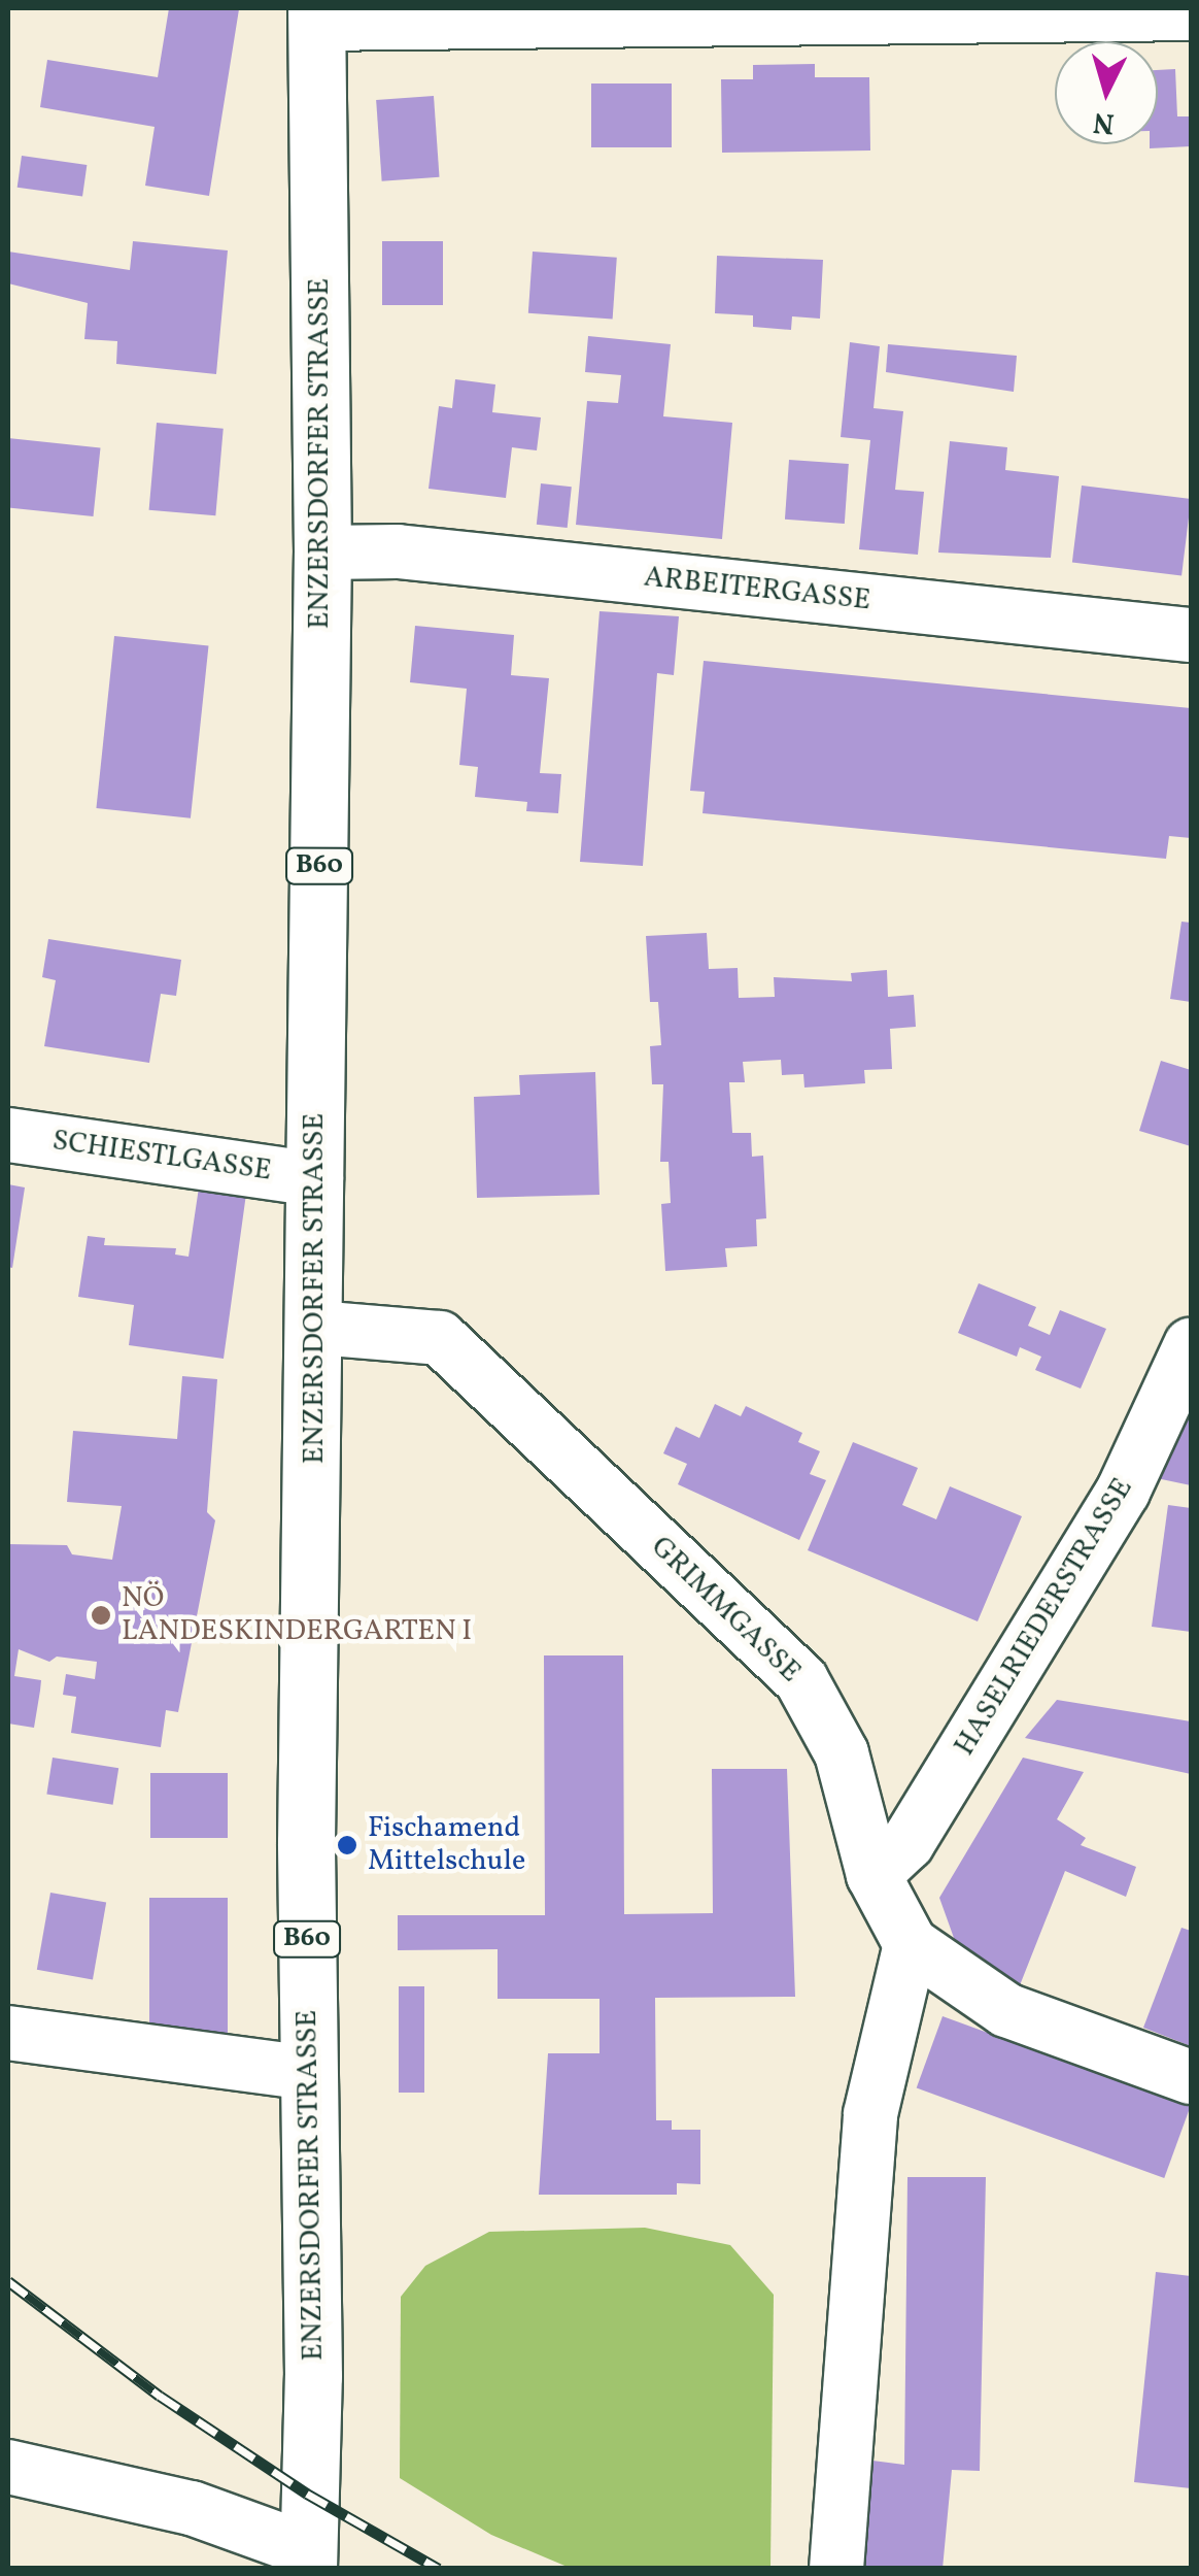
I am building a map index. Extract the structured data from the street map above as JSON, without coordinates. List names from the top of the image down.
{
  "streets": {
    "main road": ["ENZERSDORFER STRASSE", "B60"],
    "street": [
      "ARBEITERGASSE",
      "SCHIESTLGASSE",
      "GRIMMGASSE",
      "HASELRIEDERSTRASSE"
    ]
  },
  "crossings": [
    ["ENZERSDORFER STRASSE", "ARBEITERGASSE"],
    ["ENZERSDORFER STRASSE", "SCHIESTLGASSE"],
    ["ENZERSDORFER STRASSE", "GRIMMGASSE"],
    ["GRIMMGASSE", "HASELRIEDERSTRASSE"]
  ],
  "places": ["NÖ LANDESKINDERGARTEN I", "Fischamend Mittelschule"],
  "north": "bottom"
}
